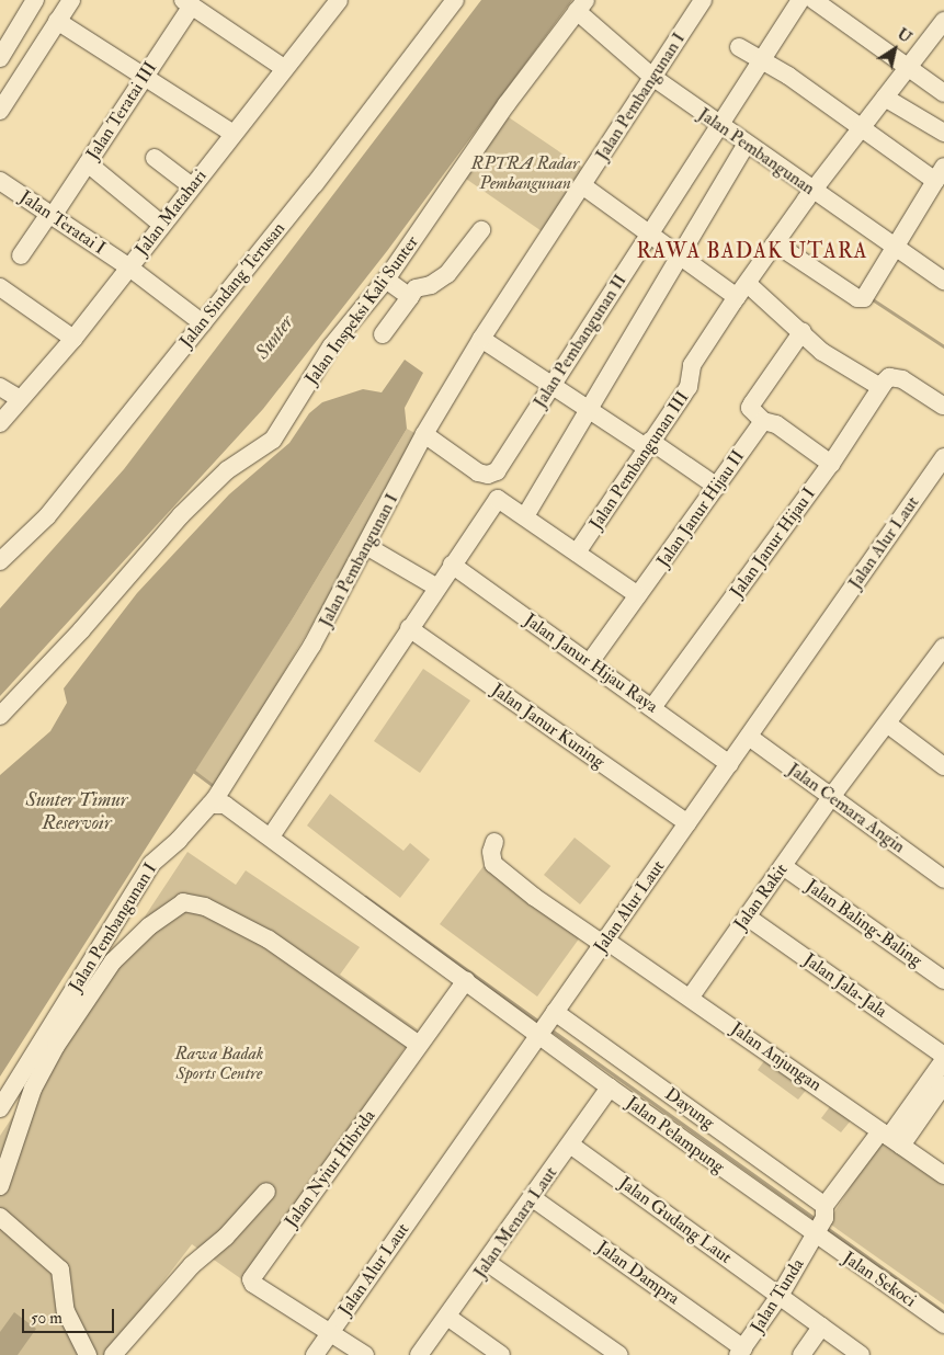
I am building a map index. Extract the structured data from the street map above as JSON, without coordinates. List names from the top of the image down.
{
  "streets": {
    "street": [
      "Jalan Pembangunan I",
      "Jalan Teratai III",
      "Jalan Pembangunan",
      "Jalan Matahari",
      "Jalan Teratai I",
      "Jalan Sindang Terusan",
      "Jalan Inspeksi Kali Sunter",
      "Jalan Pembangunan II",
      "Jalan Pembangunan III",
      "Jalan Janur Hijau II",
      "Jalan Janur Hijau I",
      "Jalan Alur Laut",
      "Jalan Janur Hijau Raya",
      "Jalan Janur Kuning",
      "Jalan Cemara Angin",
      "Jalan Rakit",
      "Jalan Baling-Baling",
      "Jalan Jala-Jala",
      "Jalan Anjungan",
      "Dayung",
      "Jalan Pelampung",
      "Jalan Nyiur Hibrida",
      "Jalan Gudang Laut",
      "Jalan Menara Laut",
      "Jalan Dampra",
      "Jalan Sekoci",
      "Jalan Tunda"
    ]
  },
  "crossings": [
    ["Jalan Pembangunan I", "Jalan Pembangunan"],
    ["Jalan Pembangunan I", "Jalan Pembangunan II"],
    ["Jalan Pembangunan I", "Jalan Pelampung"],
    ["Jalan Teratai III", "Jalan Teratai I"],
    ["Jalan Pembangunan", "Jalan Inspeksi Kali Sunter"],
    ["Jalan Pembangunan", "Jalan Pembangunan II"],
    ["Jalan Pembangunan", "Jalan Pembangunan III"],
    ["Jalan Matahari", "Jalan Teratai I"],
    ["Jalan Teratai I", "Jalan Sindang Terusan"],
    ["Jalan Janur Hijau II", "Jalan Janur Hijau Raya"],
    ["Jalan Janur Hijau I", "Jalan Janur Hijau Raya"],
    ["Jalan Alur Laut", "Jalan Janur Hijau Raya"],
    ["Jalan Alur Laut", "Jalan Janur Kuning"],
    ["Jalan Alur Laut", "Jalan Cemara Angin"],
    ["Jalan Alur Laut", "Jalan Anjungan"],
    ["Jalan Alur Laut", "Dayung"],
    ["Jalan Alur Laut", "Jalan Pelampung"],
    ["Jalan Alur Laut", "Jalan Nyiur Hibrida"],
    ["Jalan Cemara Angin", "Jalan Rakit"],
    ["Jalan Rakit", "Jalan Baling-Baling"],
    ["Jalan Rakit", "Jalan Jala-Jala"],
    ["Jalan Rakit", "Jalan Anjungan"],
    ["Jalan Anjungan", "Jalan Tunda"],
    ["Dayung", "Jalan Pelampung"],
    ["Dayung", "Jalan Sekoci"],
    ["Dayung", "Jalan Tunda"],
    ["Jalan Pelampung", "Jalan Nyiur Hibrida"],
    ["Jalan Pelampung", "Jalan Menara Laut"],
    ["Jalan Pelampung", "Jalan Sekoci"],
    ["Jalan Pelampung", "Jalan Tunda"],
    ["Jalan Gudang Laut", "Jalan Menara Laut"],
    ["Jalan Gudang Laut", "Jalan Tunda"],
    ["Jalan Menara Laut", "Jalan Dampra"],
    ["Jalan Dampra", "Jalan Tunda"],
    ["Jalan Sekoci", "Jalan Tunda"]
  ],
  "districts": ["RAWA BADAK UTARA"],
  "water": ["Sunter", "Sunter Timur Reservoir"],
  "parks": ["RPTRA Radar Pembangunan", "Rawa Badak Sports Centre"],
  "scale_bar": "50 m",
  "north": "top right"
}
